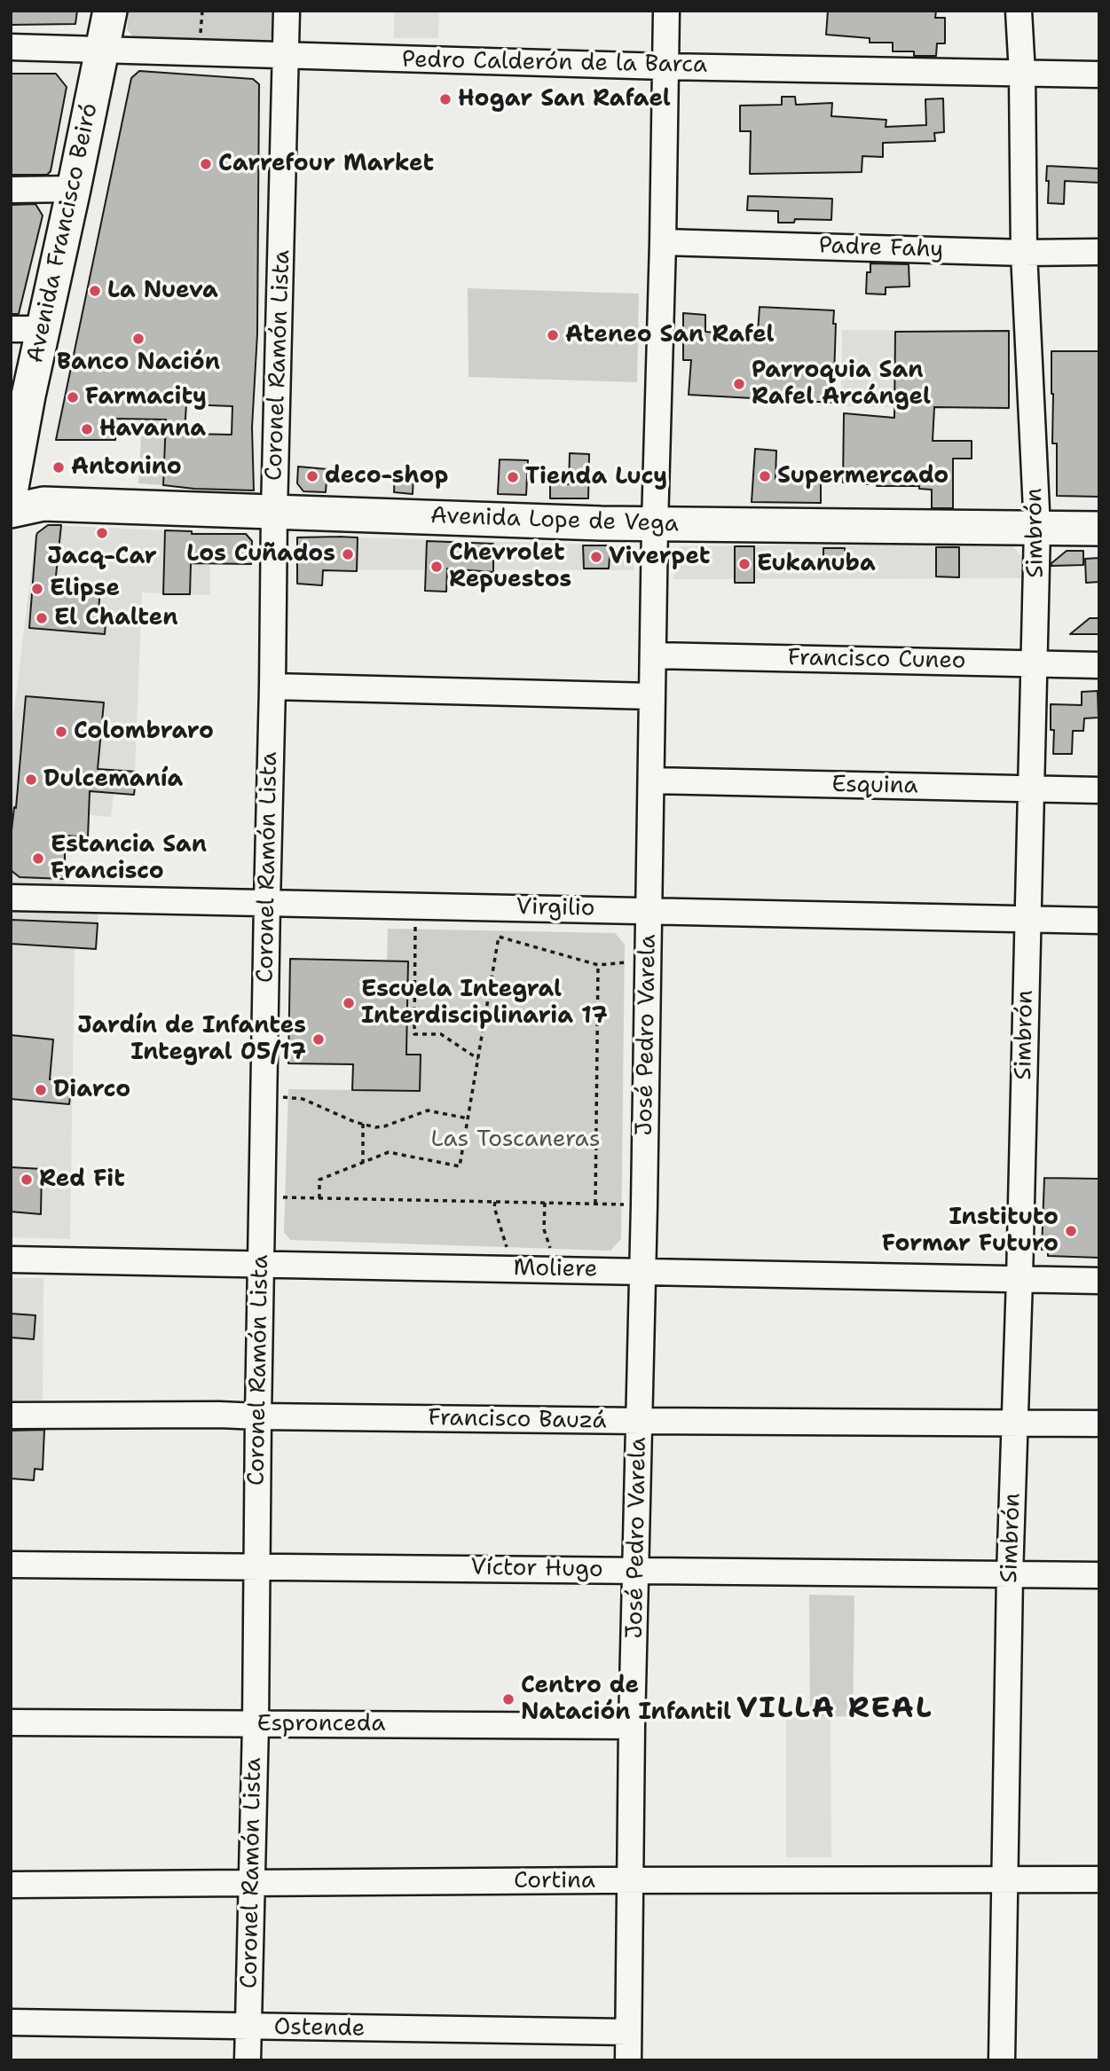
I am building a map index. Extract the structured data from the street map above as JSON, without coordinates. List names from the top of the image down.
{
  "streets": {
    "main road": ["Avenida Francisco Beiró", "Avenida Lope de Vega"],
    "street": [
      "Pedro Calderón de la Barca",
      "Padre Fahy",
      "Coronel Ramón Lista",
      "Simbrón",
      "Francisco Cuneo",
      "Esquina",
      "Virgilio",
      "José Pedro Varela",
      "Moliere",
      "Francisco Bauzá",
      "Víctor Hugo",
      "Espronceda",
      "Cortina",
      "Ostende"
    ]
  },
  "crossings": [
    ["Pedro Calderón de la Barca", "Avenida Francisco Beiró"],
    ["Pedro Calderón de la Barca", "Coronel Ramón Lista"],
    ["Pedro Calderón de la Barca", "Simbrón"],
    ["Pedro Calderón de la Barca", "José Pedro Varela"],
    ["Padre Fahy", "Simbrón"],
    ["Padre Fahy", "José Pedro Varela"],
    ["Coronel Ramón Lista", "Avenida Lope de Vega"],
    ["Coronel Ramón Lista", "Virgilio"],
    ["Coronel Ramón Lista", "Moliere"],
    ["Coronel Ramón Lista", "Francisco Bauzá"],
    ["Coronel Ramón Lista", "Víctor Hugo"],
    ["Coronel Ramón Lista", "Espronceda"],
    ["Coronel Ramón Lista", "Cortina"],
    ["Coronel Ramón Lista", "Ostende"],
    ["Avenida Lope de Vega", "Simbrón"],
    ["Avenida Lope de Vega", "José Pedro Varela"],
    ["Simbrón", "Francisco Cuneo"],
    ["Simbrón", "Esquina"],
    ["Simbrón", "Virgilio"],
    ["Simbrón", "Moliere"],
    ["Simbrón", "Francisco Bauzá"],
    ["Simbrón", "Víctor Hugo"],
    ["Simbrón", "Cortina"],
    ["Francisco Cuneo", "José Pedro Varela"],
    ["Esquina", "José Pedro Varela"],
    ["Virgilio", "José Pedro Varela"],
    ["José Pedro Varela", "Moliere"],
    ["José Pedro Varela", "Francisco Bauzá"],
    ["José Pedro Varela", "Víctor Hugo"],
    ["José Pedro Varela", "Espronceda"],
    ["José Pedro Varela", "Cortina"],
    ["José Pedro Varela", "Ostende"]
  ],
  "districts": ["VILLA REAL"],
  "parks": ["Las Toscaneras"],
  "places": [
    "Hogar San Rafael",
    "Carrefour Market",
    "La Nueva",
    "Ateneo San Rafel",
    "Banco Nación",
    "Parroquia San Rafel Arcángel",
    "Farmacity",
    "Havanna",
    "Antonino",
    "deco-shop",
    "Supermercado",
    "Tienda Lucy",
    "Jacq-Car",
    "Los Cuñados",
    "Viverpet",
    "Eukanuba",
    "Chevrolet Repuestos",
    "Elipse",
    "El Chalten",
    "Colombraro",
    "Dulcemanía",
    "Estancia San Francisco",
    "Escuela Integral Interdisciplinaria 17",
    "Jardín de Infantes Integral 05/17",
    "Diarco",
    "Red Fit",
    "Instituto Formar Futuro",
    "Centro de Natación Infantil"
  ]
}
